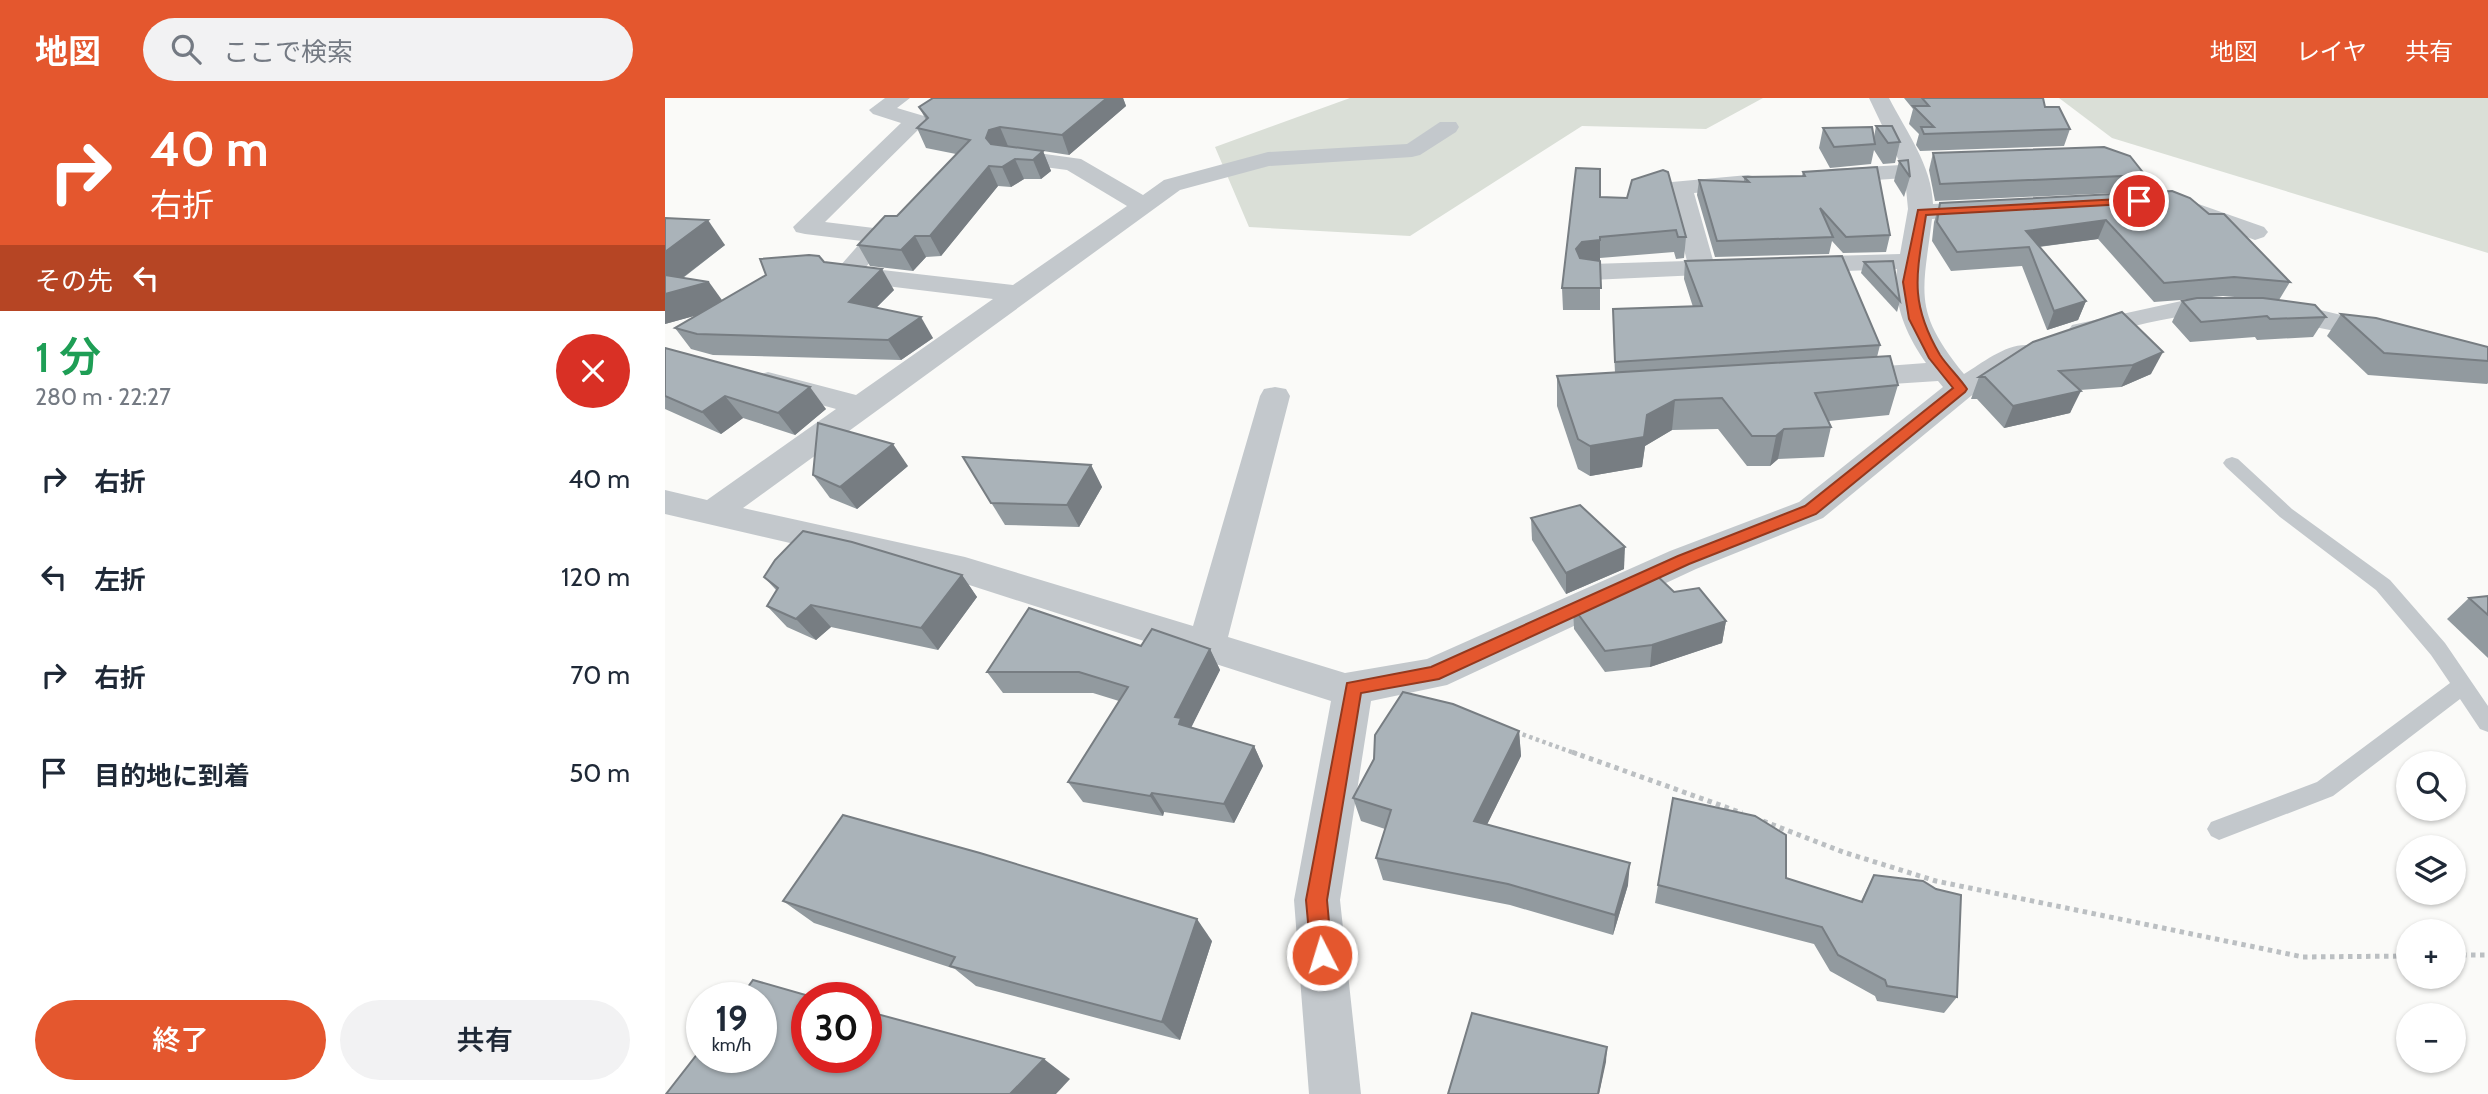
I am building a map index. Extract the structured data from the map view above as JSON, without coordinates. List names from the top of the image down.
{
  "page": {
    "header": "地図",
    "search": "ここで検索",
    "nav": ["地図", "レイヤ", "共有"],
    "turn": ["40 m", "右折"],
    "then": "その先",
    "heading": ["1 分", "280 m · 22:27"],
    "list": [
      {
        "name": "右折",
        "value": "40 m"
      },
      {
        "name": "左折",
        "value": "120 m"
      },
      {
        "name": "右折",
        "value": "70 m"
      },
      {
        "name": "目的地に到着",
        "value": "50 m"
      }
    ],
    "map_buttons": ["+", "−"],
    "speed": "19 km/h",
    "limit": "30",
    "buttons": ["終了", "共有"]
  }
}
